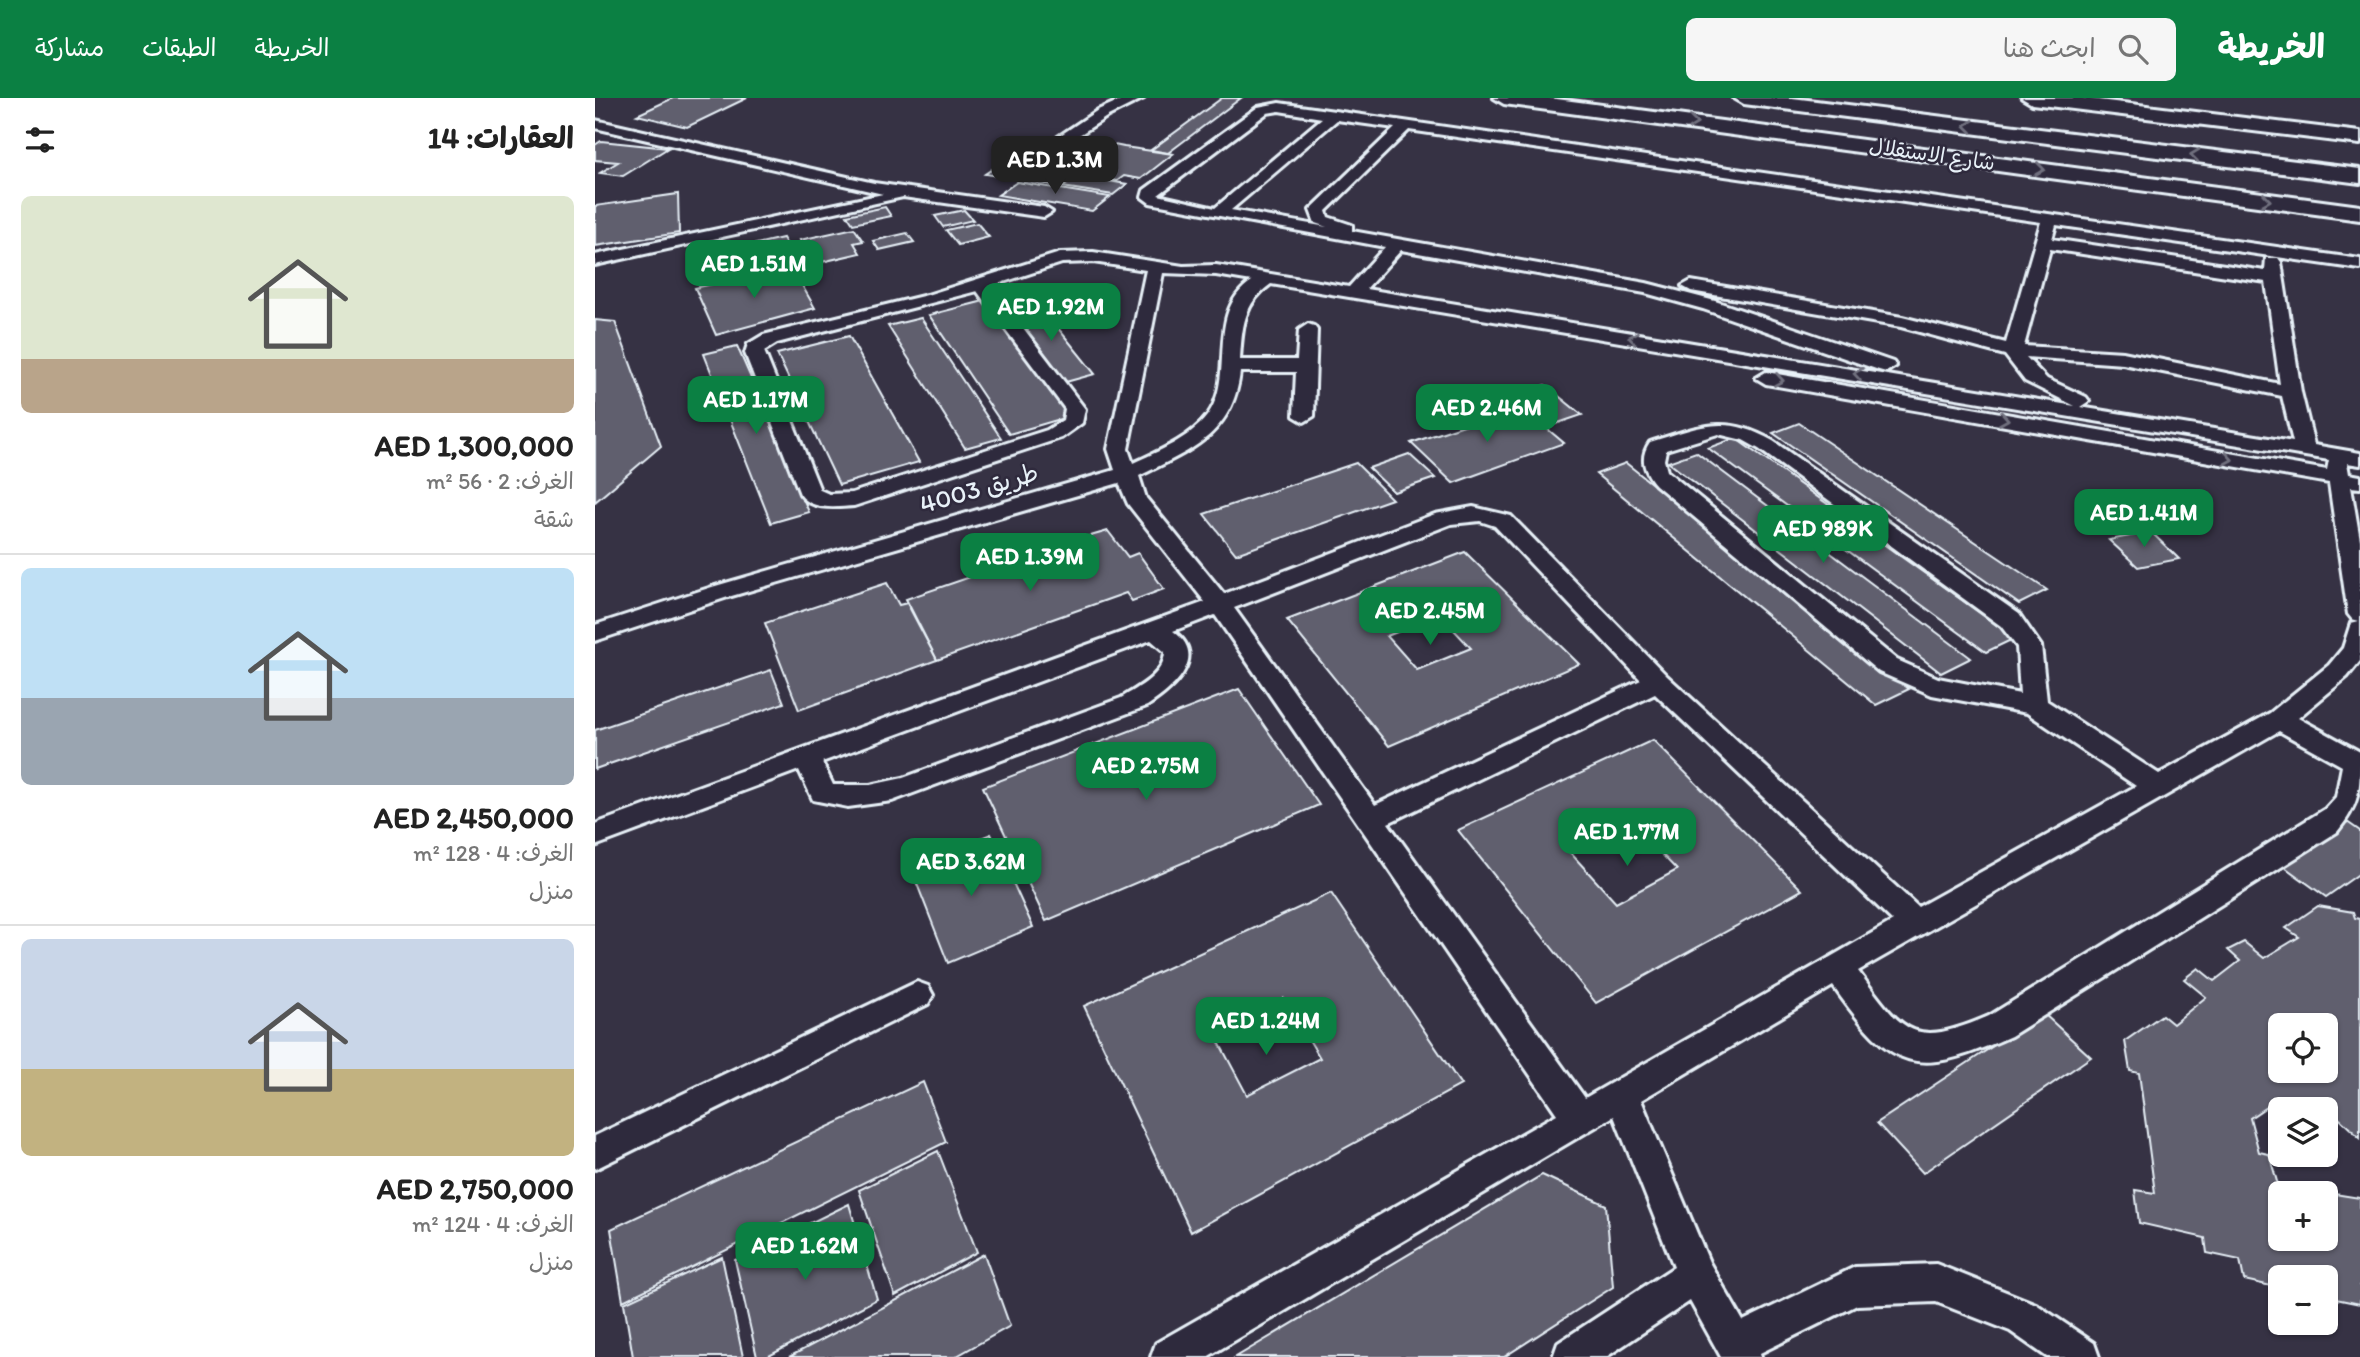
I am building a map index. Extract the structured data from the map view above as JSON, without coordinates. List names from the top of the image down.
{
  "streets": {
    "main road": ["شارع الاستقلال"],
    "lane": ["طريق 4003"]
  },
  "page": {
    "header": "الخريطة",
    "search": "ابحث هنا",
    "nav": ["الخريطة", "الطبقات", "مشاركة"],
    "heading": "العقارات: 14",
    "price": [
      "AED 1.3M",
      "AED 1.51M",
      "AED 1.92M",
      "AED 1.17M",
      "AED 2.46M",
      "AED 1.41M",
      "AED 989K",
      "AED 1.39M",
      "AED 2.45M",
      "AED 2.75M",
      "AED 1.77M",
      "AED 3.62M",
      "AED 1.24M",
      "AED 1.62M"
    ],
    "list": [
      {
        "name": "AED 1,300,000",
        "note": "الغرف: 2 · 56 m² · شقة"
      },
      {
        "name": "AED 2,450,000",
        "note": "الغرف: 4 · 128 m² · منزل"
      },
      {
        "name": "AED 2,750,000",
        "note": "الغرف: 4 · 124 m² · منزل"
      }
    ],
    "map_buttons": ["+", "−"]
  }
}
